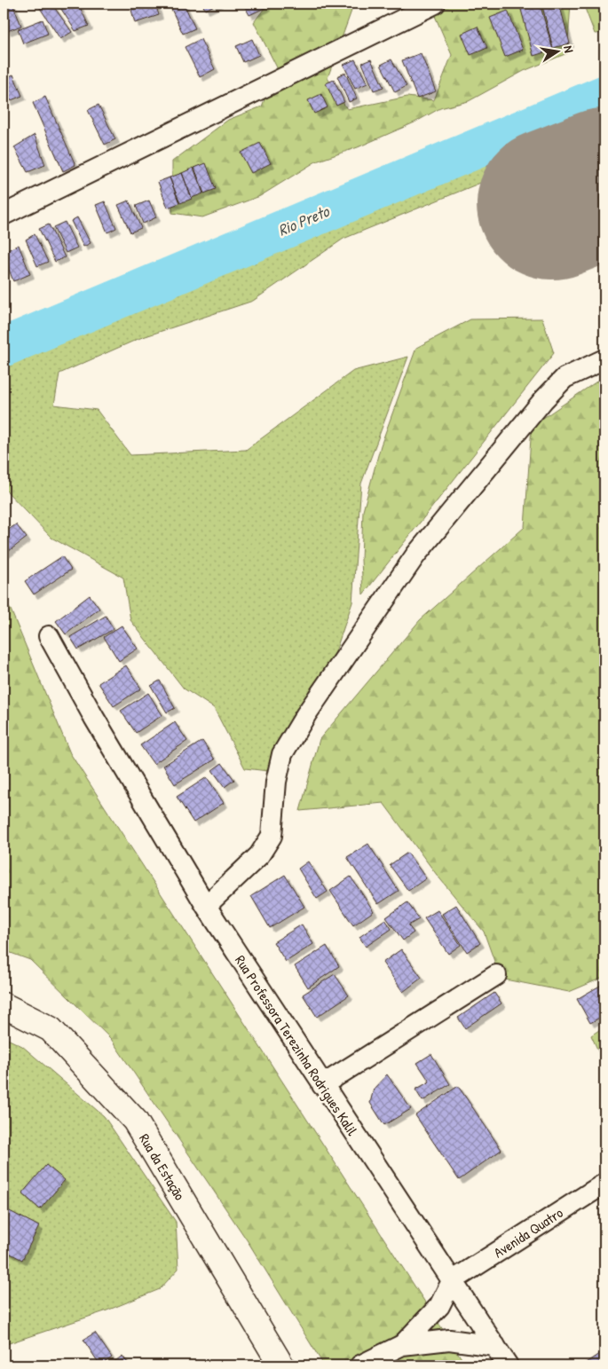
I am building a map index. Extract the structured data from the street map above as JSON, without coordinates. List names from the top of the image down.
{
  "streets": {
    "main road": ["Rua da Estação"],
    "street": ["Rua Professora Terezinha Rodrigues Kalil", "Avenida Quatro"]
  },
  "crossings": [
    ["Rua Professora Terezinha Rodrigues Kalil", "Avenida Quatro"]
  ],
  "water": ["Rio Preto"],
  "north": "right"
}
